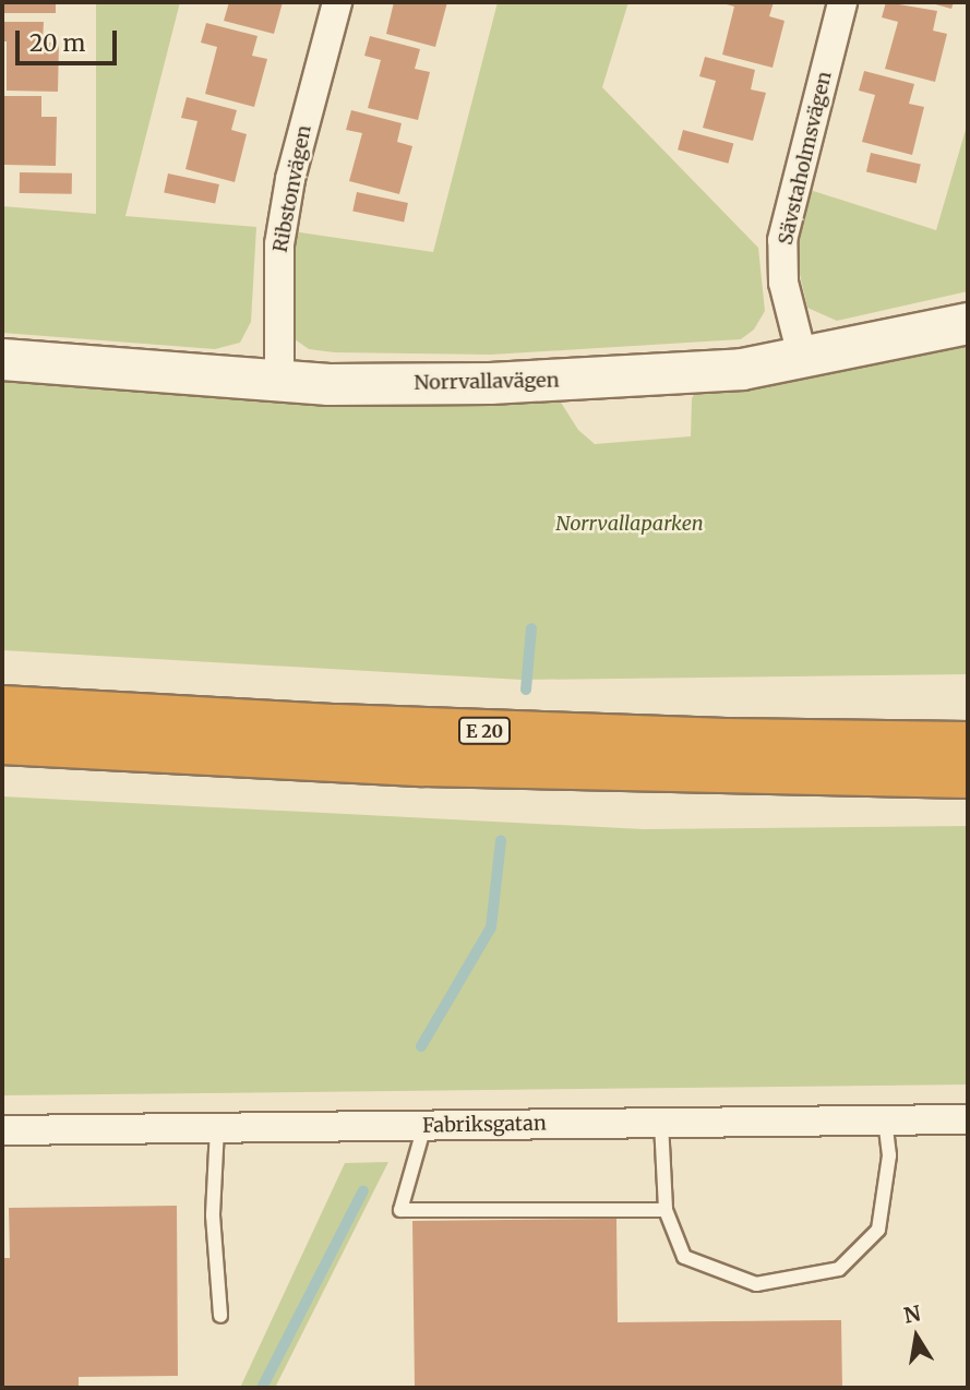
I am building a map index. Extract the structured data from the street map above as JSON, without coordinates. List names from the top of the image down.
{
  "streets": {
    "highway": ["E 20"],
    "street": [
      "Sävstaholmsvägen",
      "Ribstonvägen",
      "Norrvallavägen",
      "Fabriksgatan"
    ]
  },
  "crossings": [
    ["Sävstaholmsvägen", "Norrvallavägen"],
    ["Ribstonvägen", "Norrvallavägen"]
  ],
  "parks": ["Norrvallaparken"],
  "scale_bar": "20 m",
  "north": "top"
}
